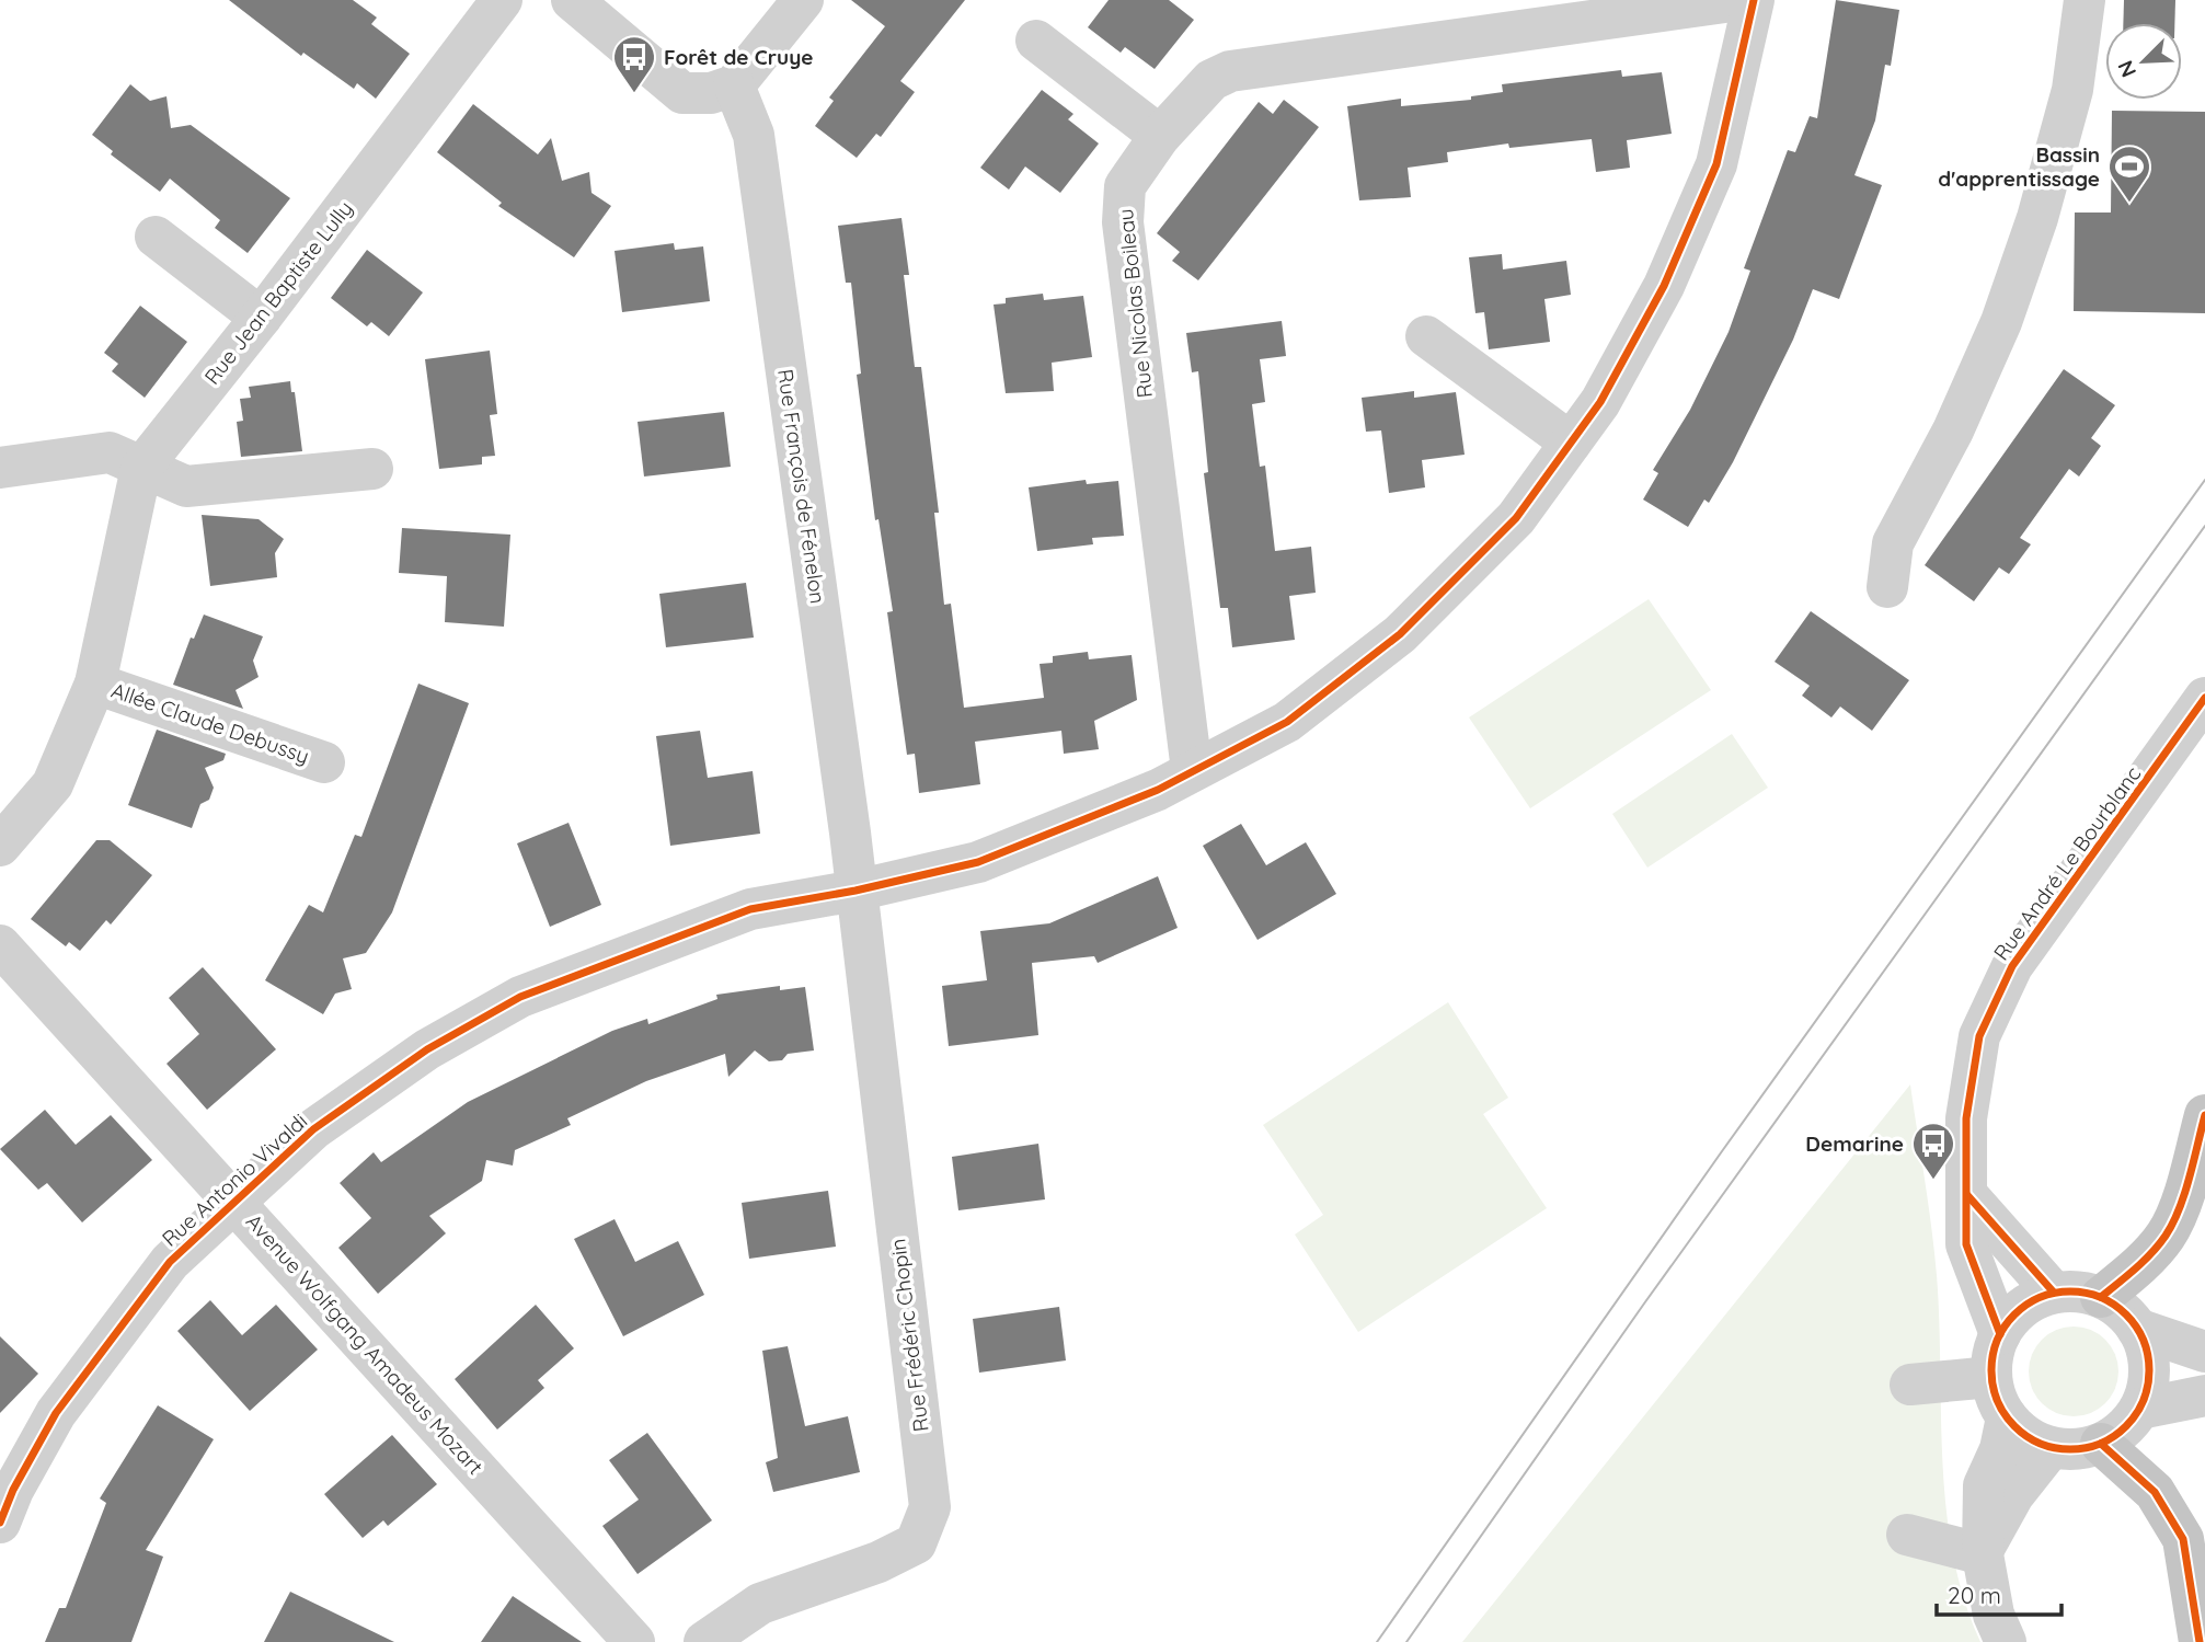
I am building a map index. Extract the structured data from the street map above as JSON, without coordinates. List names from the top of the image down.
{
  "streets": {
    "street": [
      "Rue Jean Baptiste Lully",
      "Rue Nicolas Boileau",
      "Rue François de Fénelon",
      "Allée Claude Debussy",
      "Rue André Le Bourblanc",
      "Rue Antonio Vivaldi",
      "Rue Frédéric Chopin",
      "Avenue Wolfgang Amadeus Mozart"
    ]
  },
  "crossings": [
    ["Rue Nicolas Boileau", "Rue Antonio Vivaldi"],
    ["Rue François de Fénelon", "Rue Antonio Vivaldi"],
    ["Rue François de Fénelon", "Rue Frédéric Chopin"],
    ["Rue Antonio Vivaldi", "Rue Frédéric Chopin"],
    ["Rue Antonio Vivaldi", "Avenue Wolfgang Amadeus Mozart"]
  ],
  "places": {
    "bus stop": ["Forêt de Cruye", "Demarine"],
    "sports": ["Bassin d'apprentissage"]
  },
  "scale_bar": "20 m",
  "north": "bottom left"
}
